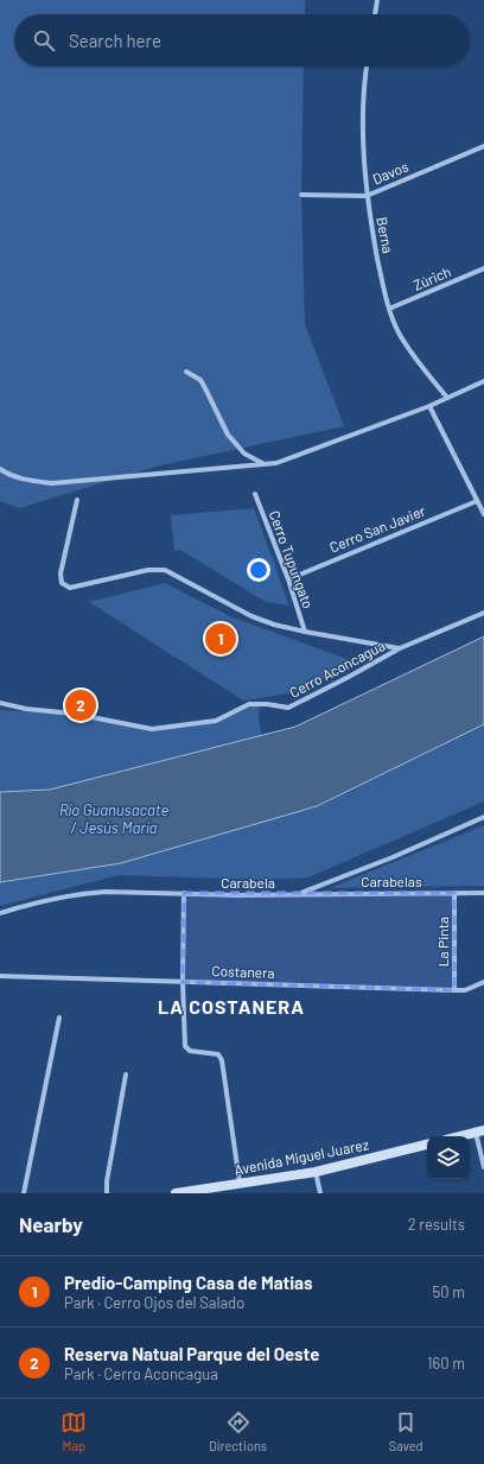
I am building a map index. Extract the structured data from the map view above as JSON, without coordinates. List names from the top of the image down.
{
  "streets": {
    "street": [
      "Davos",
      "Berna",
      "Zúrich",
      "Cerro San Javier",
      "Cerro Tupungato",
      "Cerro Aconcagua",
      "Carabelas",
      "Carabela",
      "La Pinta",
      "Costanera",
      "Avenida Miguel Juarez"
    ]
  },
  "crossings": [
    ["Davos", "Berna"],
    ["Berna", "Zúrich"],
    ["Cerro San Javier", "Cerro Tupungato"],
    ["Carabelas", "Carabela"],
    ["Carabelas", "La Pinta"],
    ["La Pinta", "Costanera"]
  ],
  "districts": ["LA COSTANERA"],
  "water": ["Río Guanusacate / Jesús María"],
  "page": {
    "search": "Search here",
    "pins": ["1", "2"],
    "heading": ["Nearby", "2 results"],
    "list": [
      {
        "mark": "1",
        "name": "Predio-Camping Casa de Matias",
        "note": "Park · Cerro Ojos del Salado",
        "value": "50 m"
      },
      {
        "mark": "2",
        "name": "Reserva Natual Parque del Oeste",
        "note": "Park · Cerro Aconcagua",
        "value": "160 m"
      }
    ],
    "nav": ["Map", "Directions", "Saved"]
  }
}
